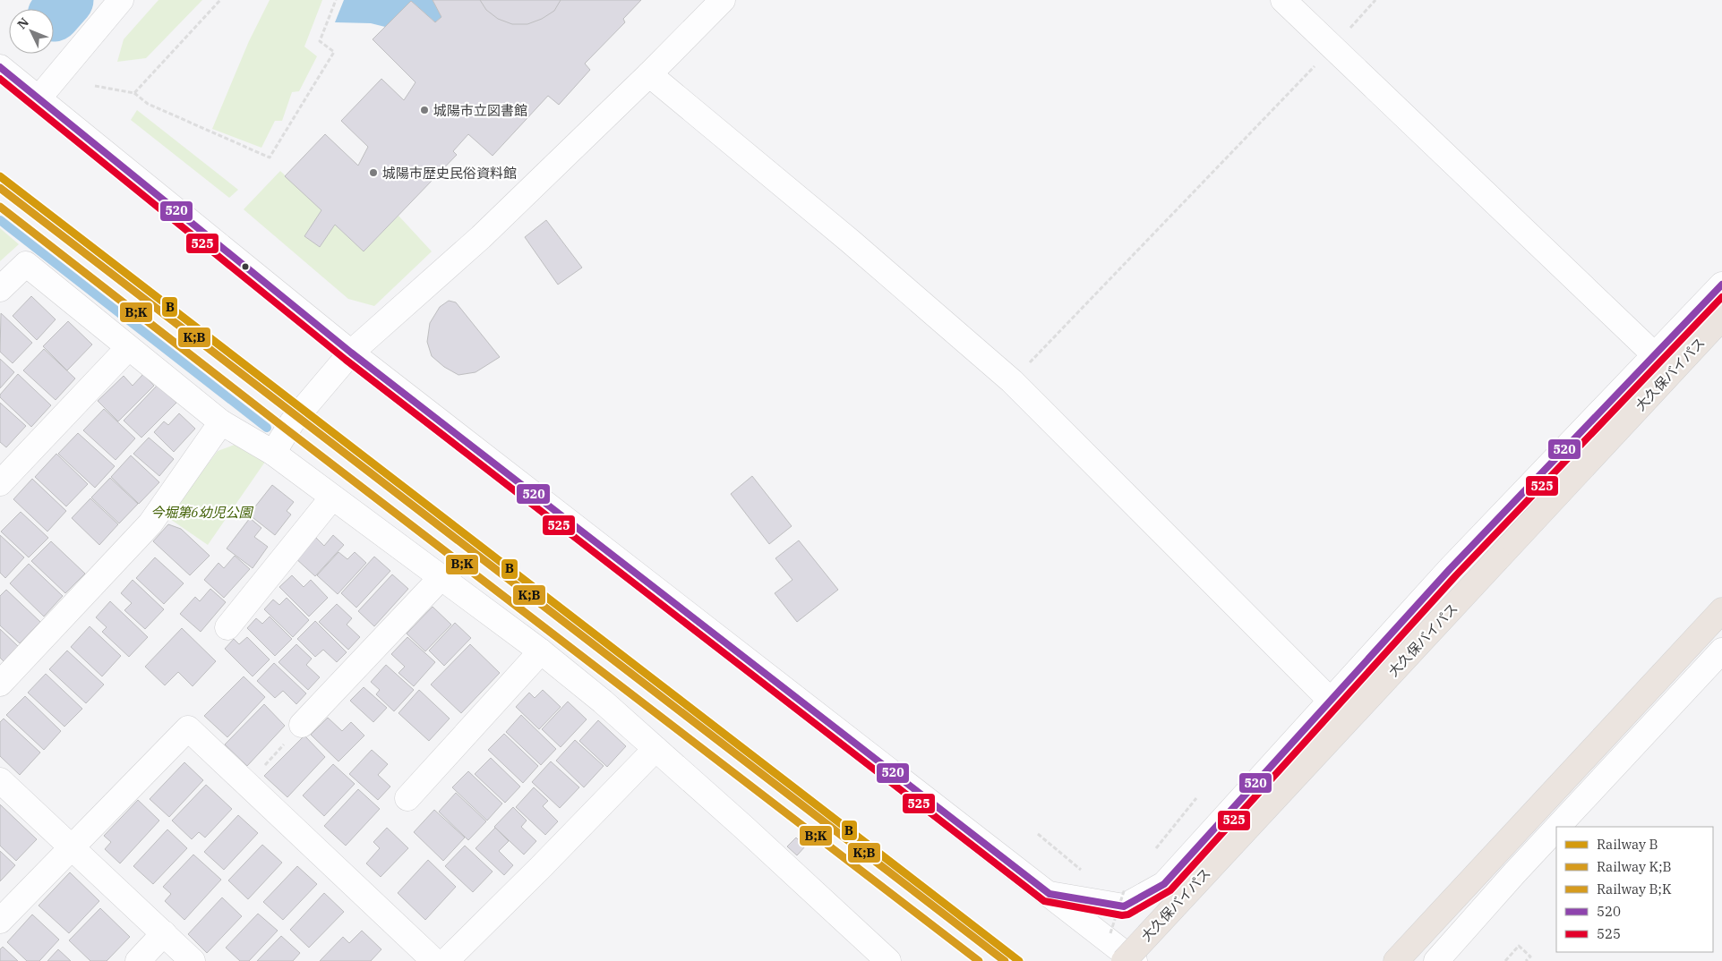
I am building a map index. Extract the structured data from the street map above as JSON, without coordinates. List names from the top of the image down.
{
  "streets": {
    "highway": ["大久保バイパス"]
  },
  "parks": ["今堀第6幼児公園"],
  "places": ["城陽市立図書館", "城陽市歴史民俗資料館"],
  "lines": [
    "transit line 520",
    "transit line 525",
    "rail line B",
    "rail line K;B",
    "rail line B;K"
  ],
  "legend": [
    "Railway B",
    "Railway K;B",
    "Railway B;K",
    "520",
    "525"
  ],
  "north": "top left"
}
